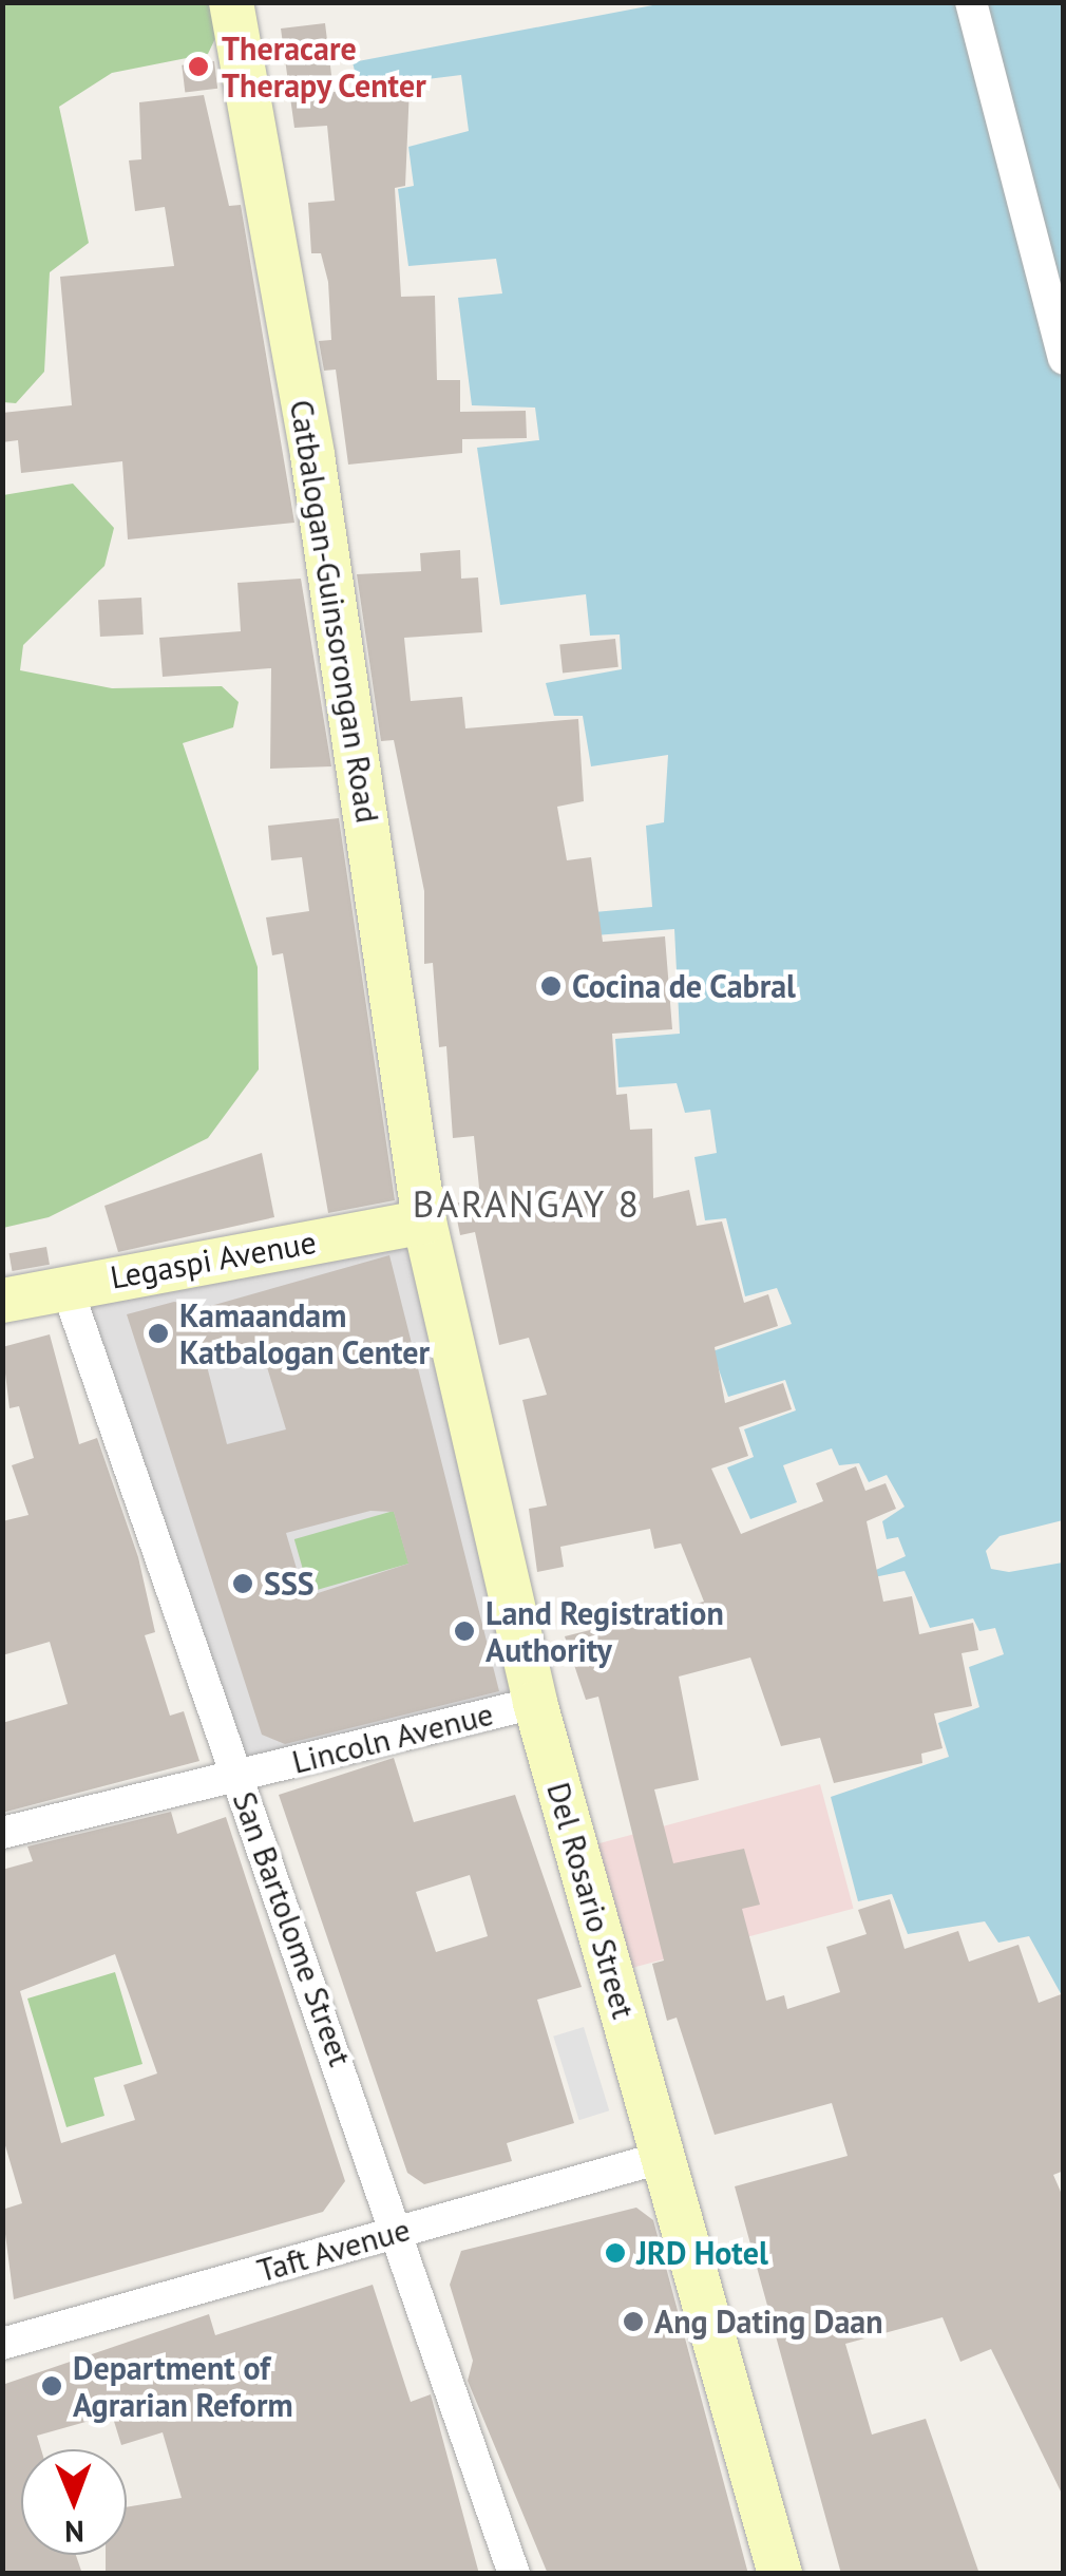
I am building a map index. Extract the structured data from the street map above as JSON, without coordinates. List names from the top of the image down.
{
  "streets": {
    "street": [
      "Catbalogan-Guinsorongan Road",
      "Legaspi Avenue",
      "Lincoln Avenue",
      "Del Rosario Street",
      "San Bartolome Street",
      "Taft Avenue"
    ]
  },
  "crossings": [
    ["Catbalogan-Guinsorongan Road", "Legaspi Avenue"],
    ["Catbalogan-Guinsorongan Road", "Del Rosario Street"],
    ["Legaspi Avenue", "Del Rosario Street"],
    ["Legaspi Avenue", "San Bartolome Street"],
    ["Lincoln Avenue", "Del Rosario Street"],
    ["Lincoln Avenue", "San Bartolome Street"],
    ["Del Rosario Street", "Taft Avenue"],
    ["San Bartolome Street", "Taft Avenue"]
  ],
  "districts": ["BARANGAY 8"],
  "places": [
    "Theracare Therapy Center",
    "Cocina de Cabral",
    "Kamaandam Katbalogan Center",
    "SSS",
    "Land Registration Authority",
    "JRD Hotel",
    "Ang Dating Daan",
    "Department of Agrarian Reform"
  ],
  "north": "bottom"
}
